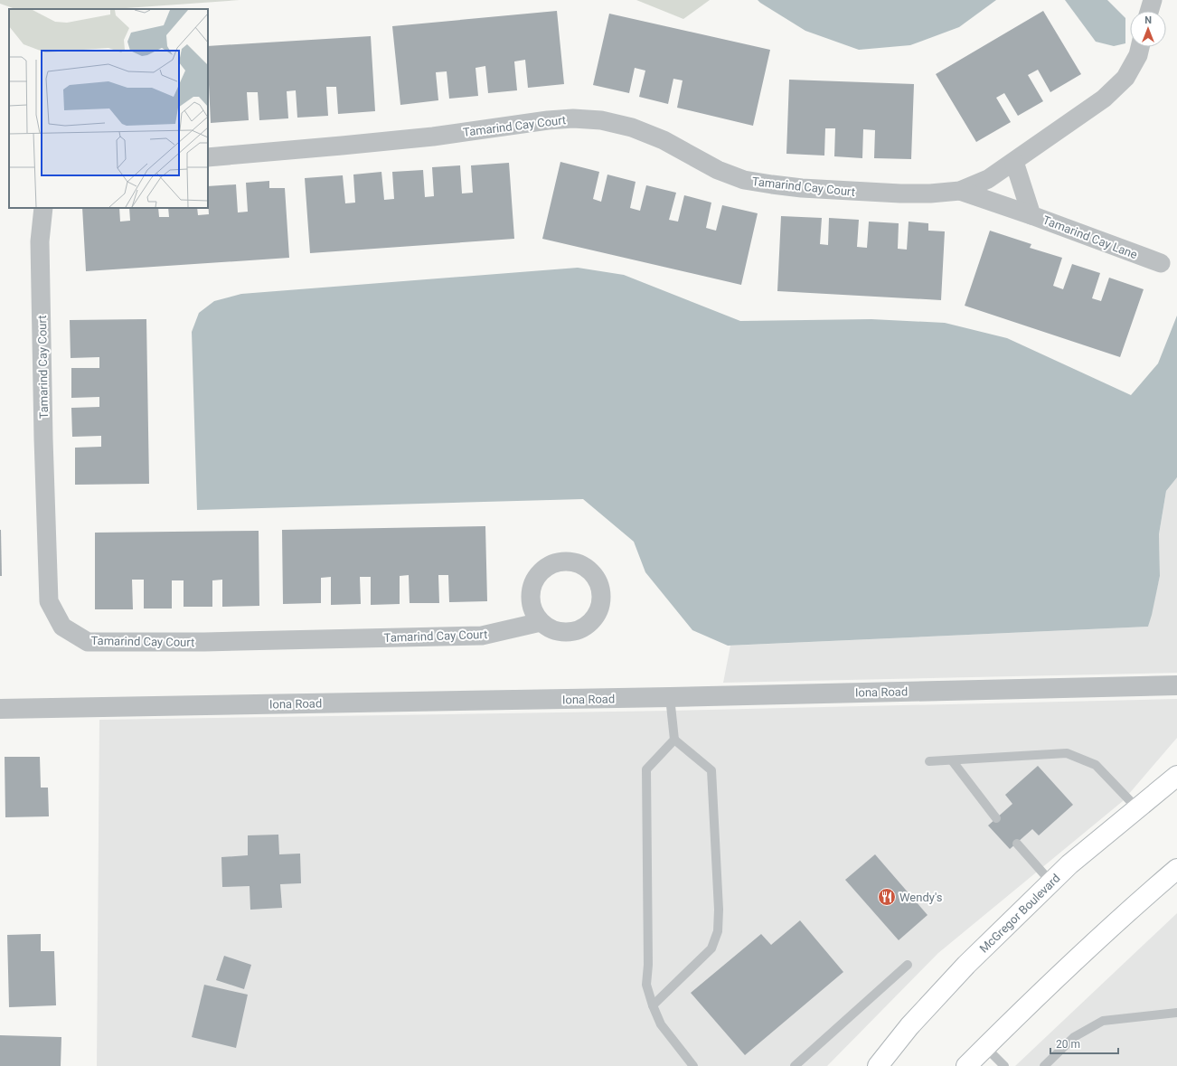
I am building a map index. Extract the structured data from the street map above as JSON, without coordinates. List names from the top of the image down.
{
  "streets": {
    "main road": ["McGregor Boulevard"],
    "street": ["Tamarind Cay Court", "Tamarind Cay Lane", "Iona Road"]
  },
  "crossings": [
    ["Tamarind Cay Court", "Tamarind Cay Lane"]
  ],
  "places": {
    "restaurant": ["Wendy's"]
  },
  "scale_bar": "20 m",
  "north": "top"
}
